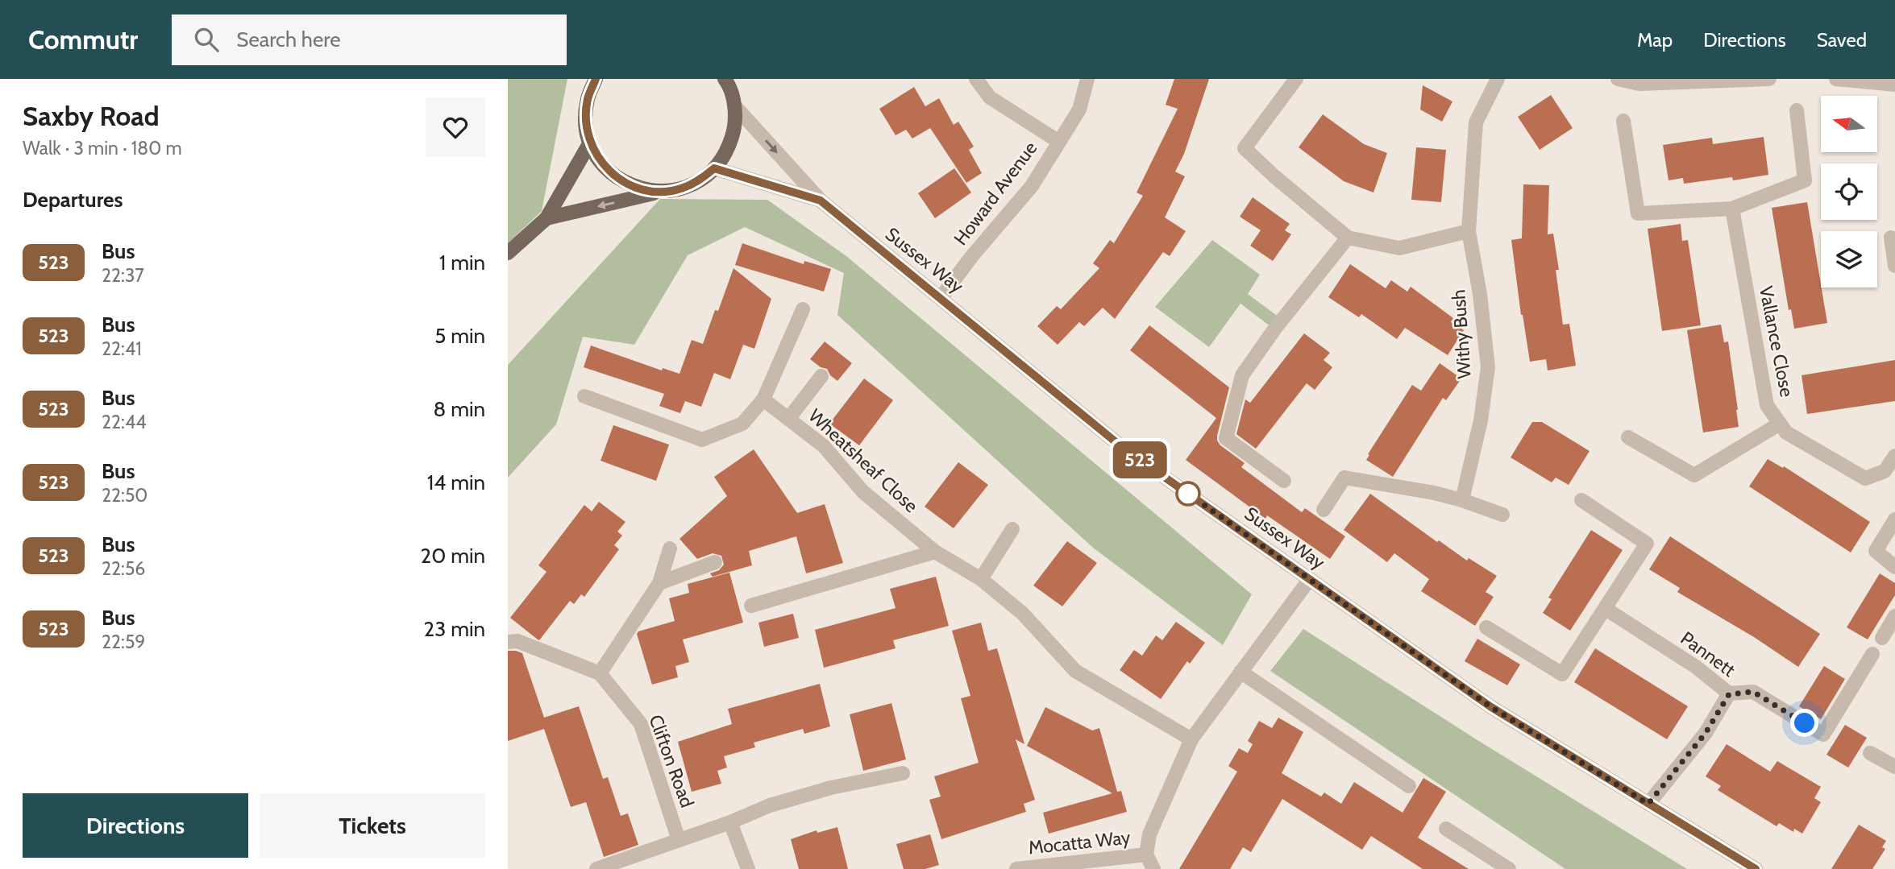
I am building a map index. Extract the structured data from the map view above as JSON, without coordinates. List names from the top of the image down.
{
  "streets": {
    "street": [
      "Howard Avenue",
      "Sussex Way",
      "Withy Bush",
      "Vallance Close",
      "Wheatsheaf Close",
      "Pannett",
      "Clifton Road",
      "Mocatta Way"
    ]
  },
  "crossings": [
    ["Howard Avenue", "Sussex Way"],
    ["Sussex Way", "Pannett"]
  ],
  "lines": ["bus line 523"],
  "north": "left",
  "page": {
    "header": "Commutr",
    "search": "Search here",
    "nav": ["Map", "Directions", "Saved"],
    "heading": [
      ["Saxby Road", "Walk · 3 min · 180 m"],
      "Departures"
    ],
    "on_map": "523",
    "list": [
      {
        "mark": "523",
        "name": "Bus",
        "note": "22:37",
        "value": "1 min"
      },
      {
        "mark": "523",
        "name": "Bus",
        "note": "22:41",
        "value": "5 min"
      },
      {
        "mark": "523",
        "name": "Bus",
        "note": "22:44",
        "value": "8 min"
      },
      {
        "mark": "523",
        "name": "Bus",
        "note": "22:50",
        "value": "14 min"
      },
      {
        "mark": "523",
        "name": "Bus",
        "note": "22:56",
        "value": "20 min"
      },
      {
        "mark": "523",
        "name": "Bus",
        "note": "22:59",
        "value": "23 min"
      }
    ],
    "buttons": ["Directions", "Tickets"]
  }
}
